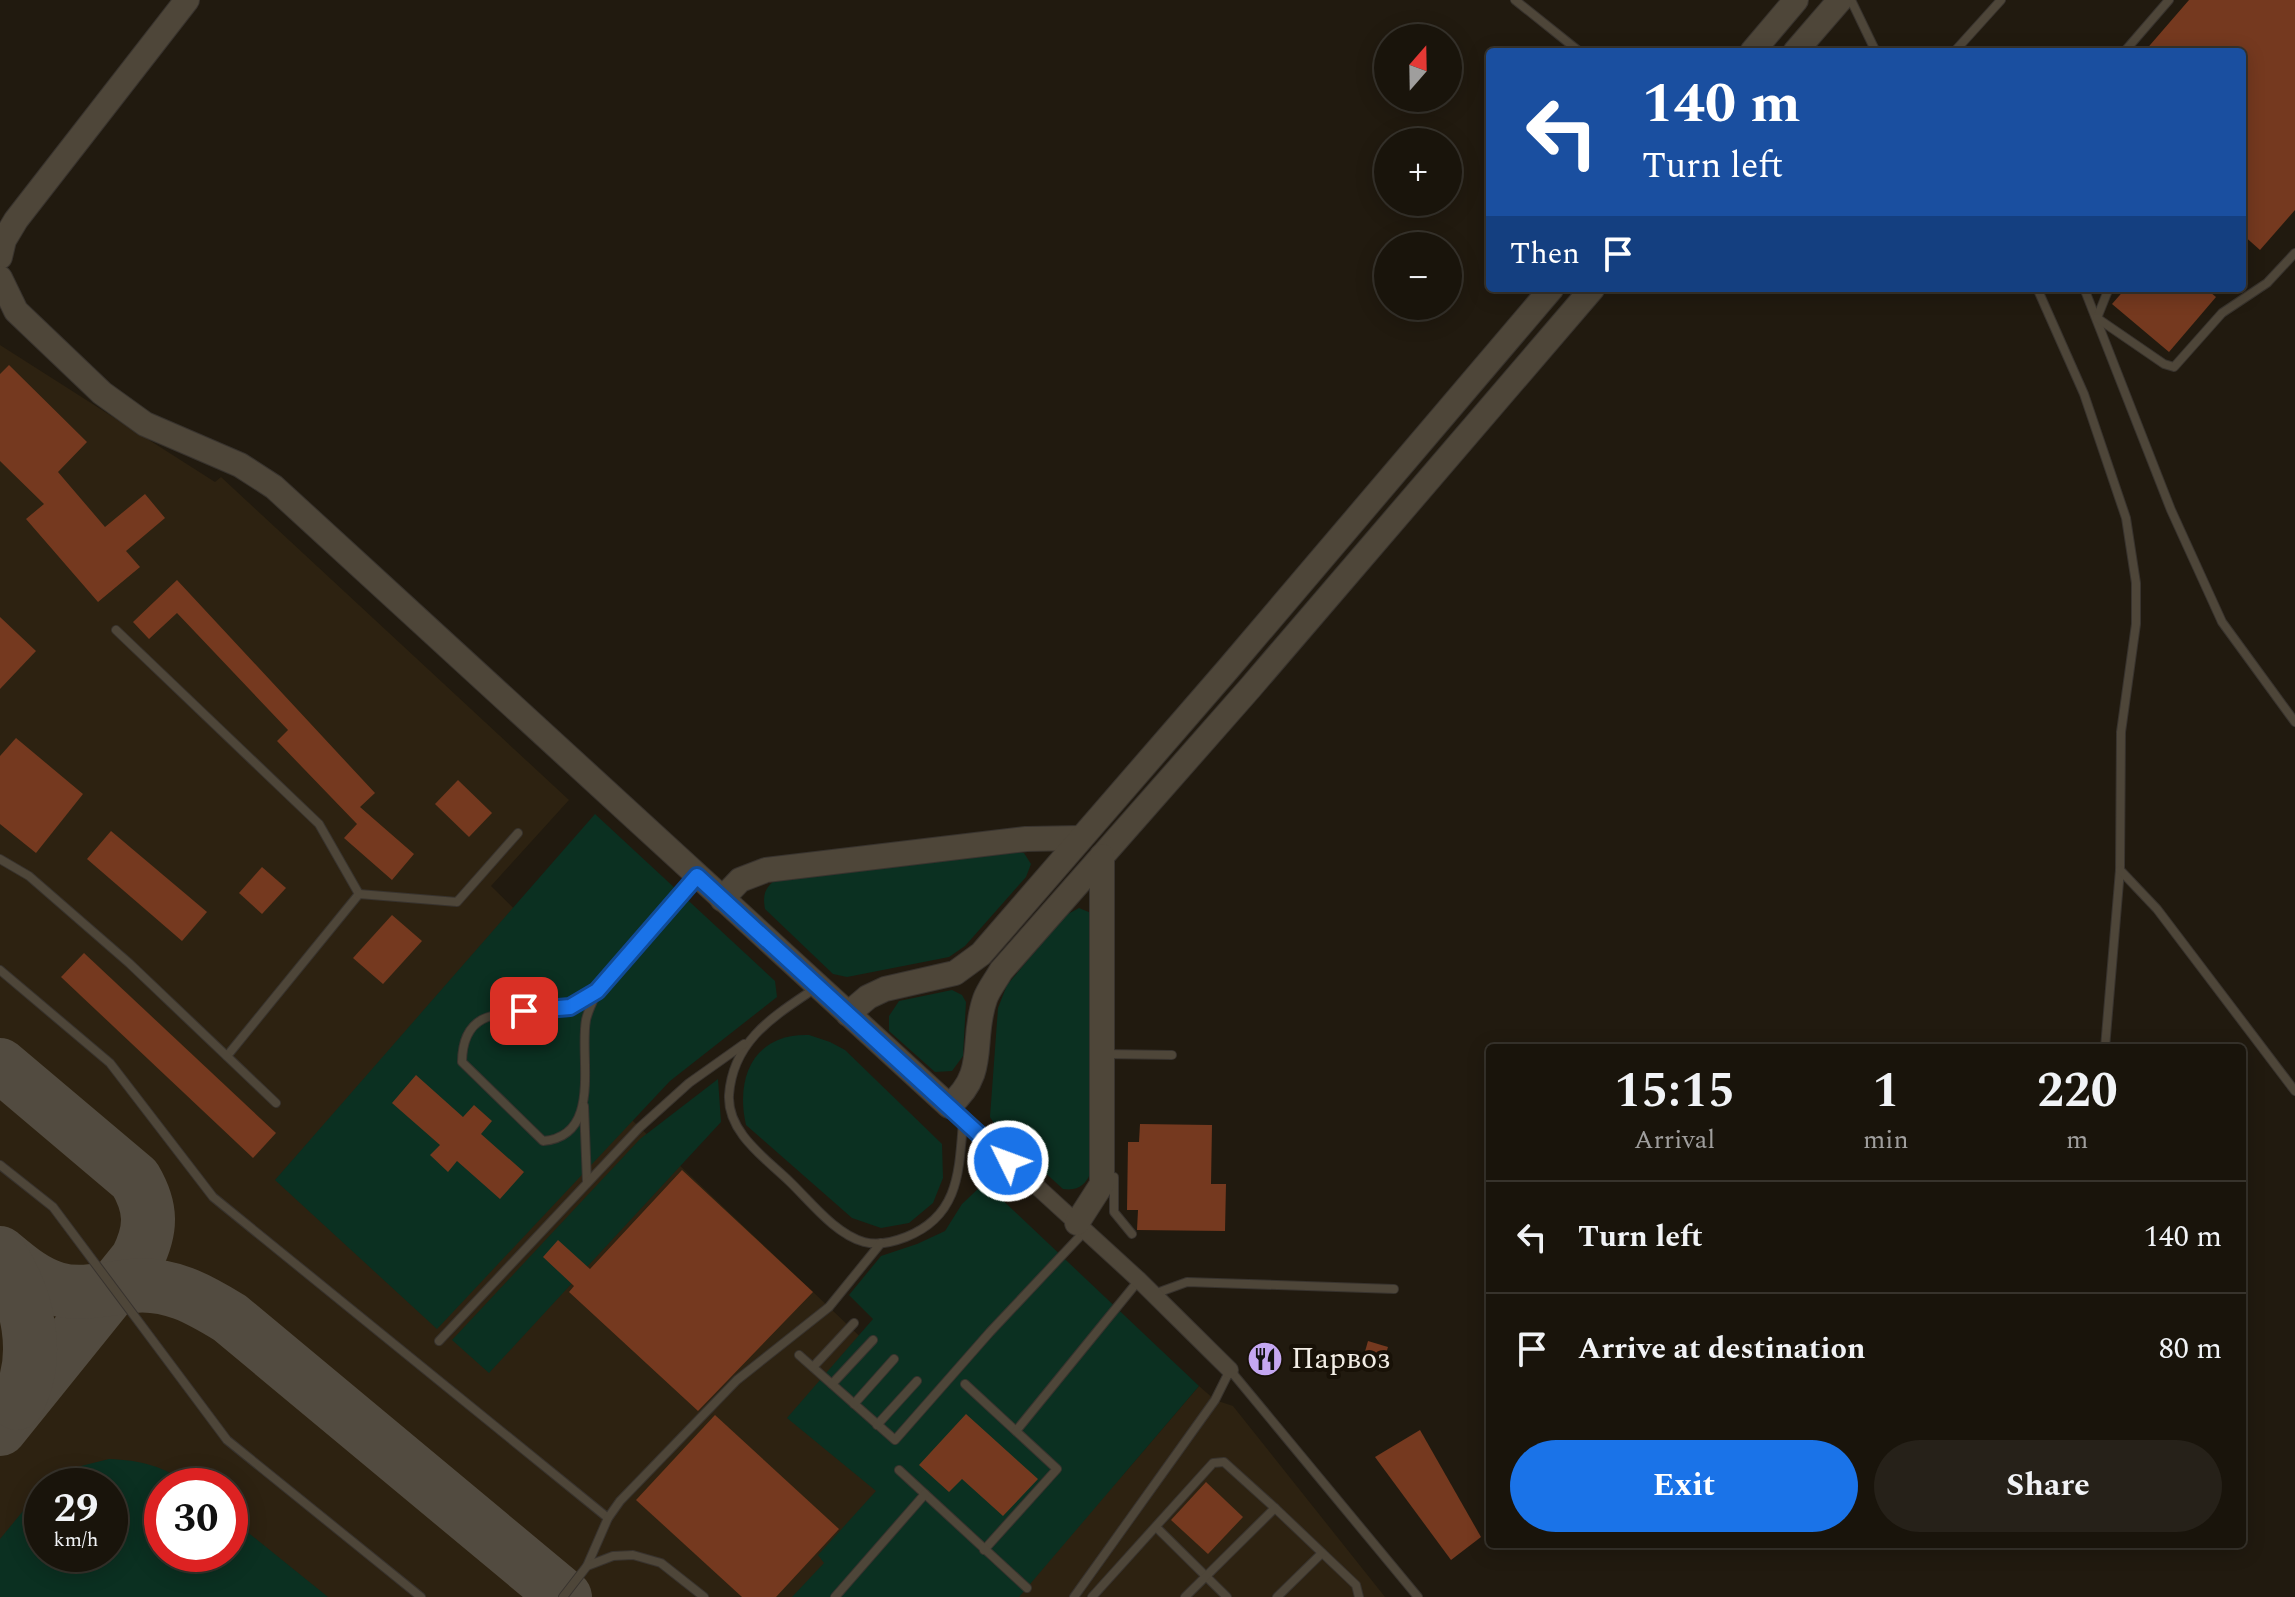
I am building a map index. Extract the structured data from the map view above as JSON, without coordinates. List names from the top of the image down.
{
  "places": {
    "restaurant": ["Парвоз"]
  },
  "north": "top",
  "page": {
    "map_buttons": ["+", "−"],
    "turn": ["140 m", "Turn left"],
    "then": "Then",
    "eta": [
      "15:15",
      "Arrival",
      "1",
      "min",
      "220",
      "m"
    ],
    "list": [
      {
        "name": "Turn left",
        "value": "140 m"
      },
      {
        "name": "Arrive at destination",
        "value": "80 m"
      }
    ],
    "buttons": ["Exit", "Share"],
    "speed": "29 km/h",
    "limit": "30"
  }
}
